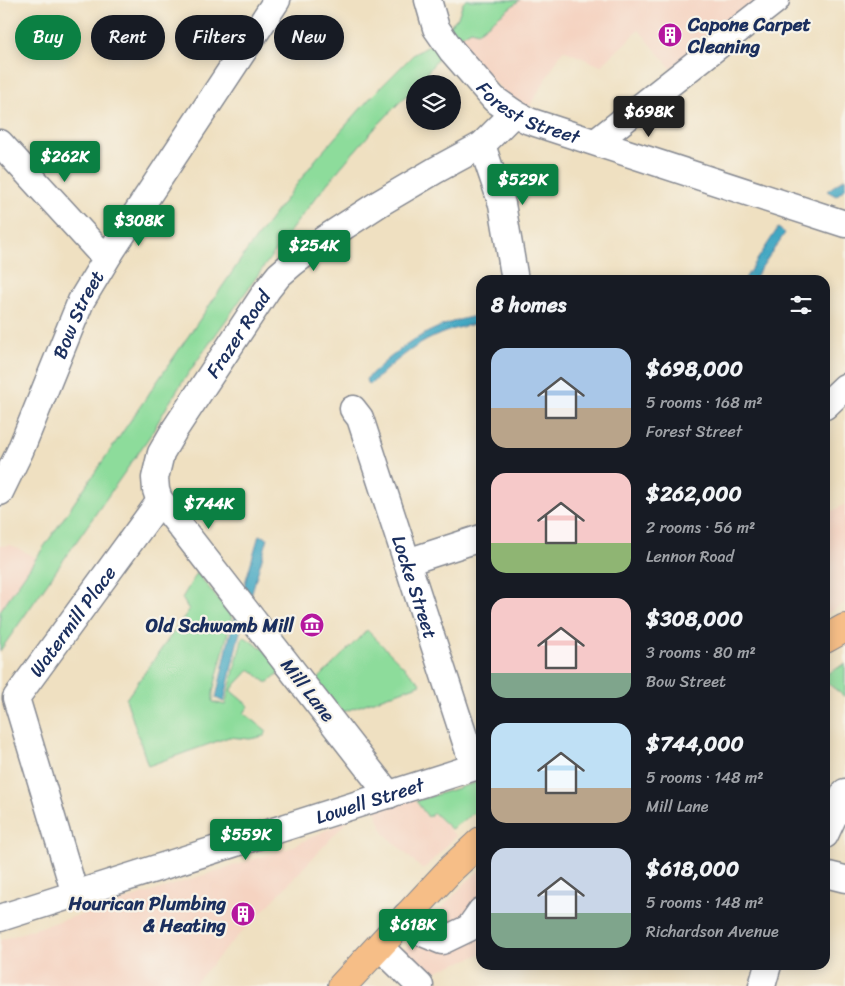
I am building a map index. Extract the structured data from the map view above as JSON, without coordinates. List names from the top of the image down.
{
  "streets": {
    "street": [
      "Forest Street",
      "Bow Street",
      "Frazer Road",
      "Locke Street",
      "Watermill Place",
      "Mill Lane",
      "Lowell Street"
    ]
  },
  "crossings": [
    ["Forest Street", "Frazer Road"],
    ["Frazer Road", "Watermill Place"],
    ["Frazer Road", "Mill Lane"],
    ["Watermill Place", "Mill Lane"],
    ["Watermill Place", "Lowell Street"],
    ["Mill Lane", "Lowell Street"]
  ],
  "places": {
    "building": ["Capone Carpet Cleaning", "Hourican Plumbing & Heating"],
    "museum": ["Old Schwamb Mill"]
  },
  "page": {
    "chip": [
      "Buy",
      "Rent",
      "Filters",
      "New"
    ],
    "price": [
      "$698K",
      "$262K",
      "$529K",
      "$308K",
      "$254K",
      "$744K",
      "$559K",
      "$618K"
    ],
    "heading": "8 homes",
    "list": [
      {
        "name": "$698,000",
        "note": "5 rooms · 168 m² · Forest Street"
      },
      {
        "name": "$262,000",
        "note": "2 rooms · 56 m² · Lennon Road"
      },
      {
        "name": "$308,000",
        "note": "3 rooms · 80 m² · Bow Street"
      },
      {
        "name": "$744,000",
        "note": "5 rooms · 148 m² · Mill Lane"
      },
      {
        "name": "$618,000",
        "note": "5 rooms · 148 m² · Richardson Avenue"
      }
    ]
  }
}
